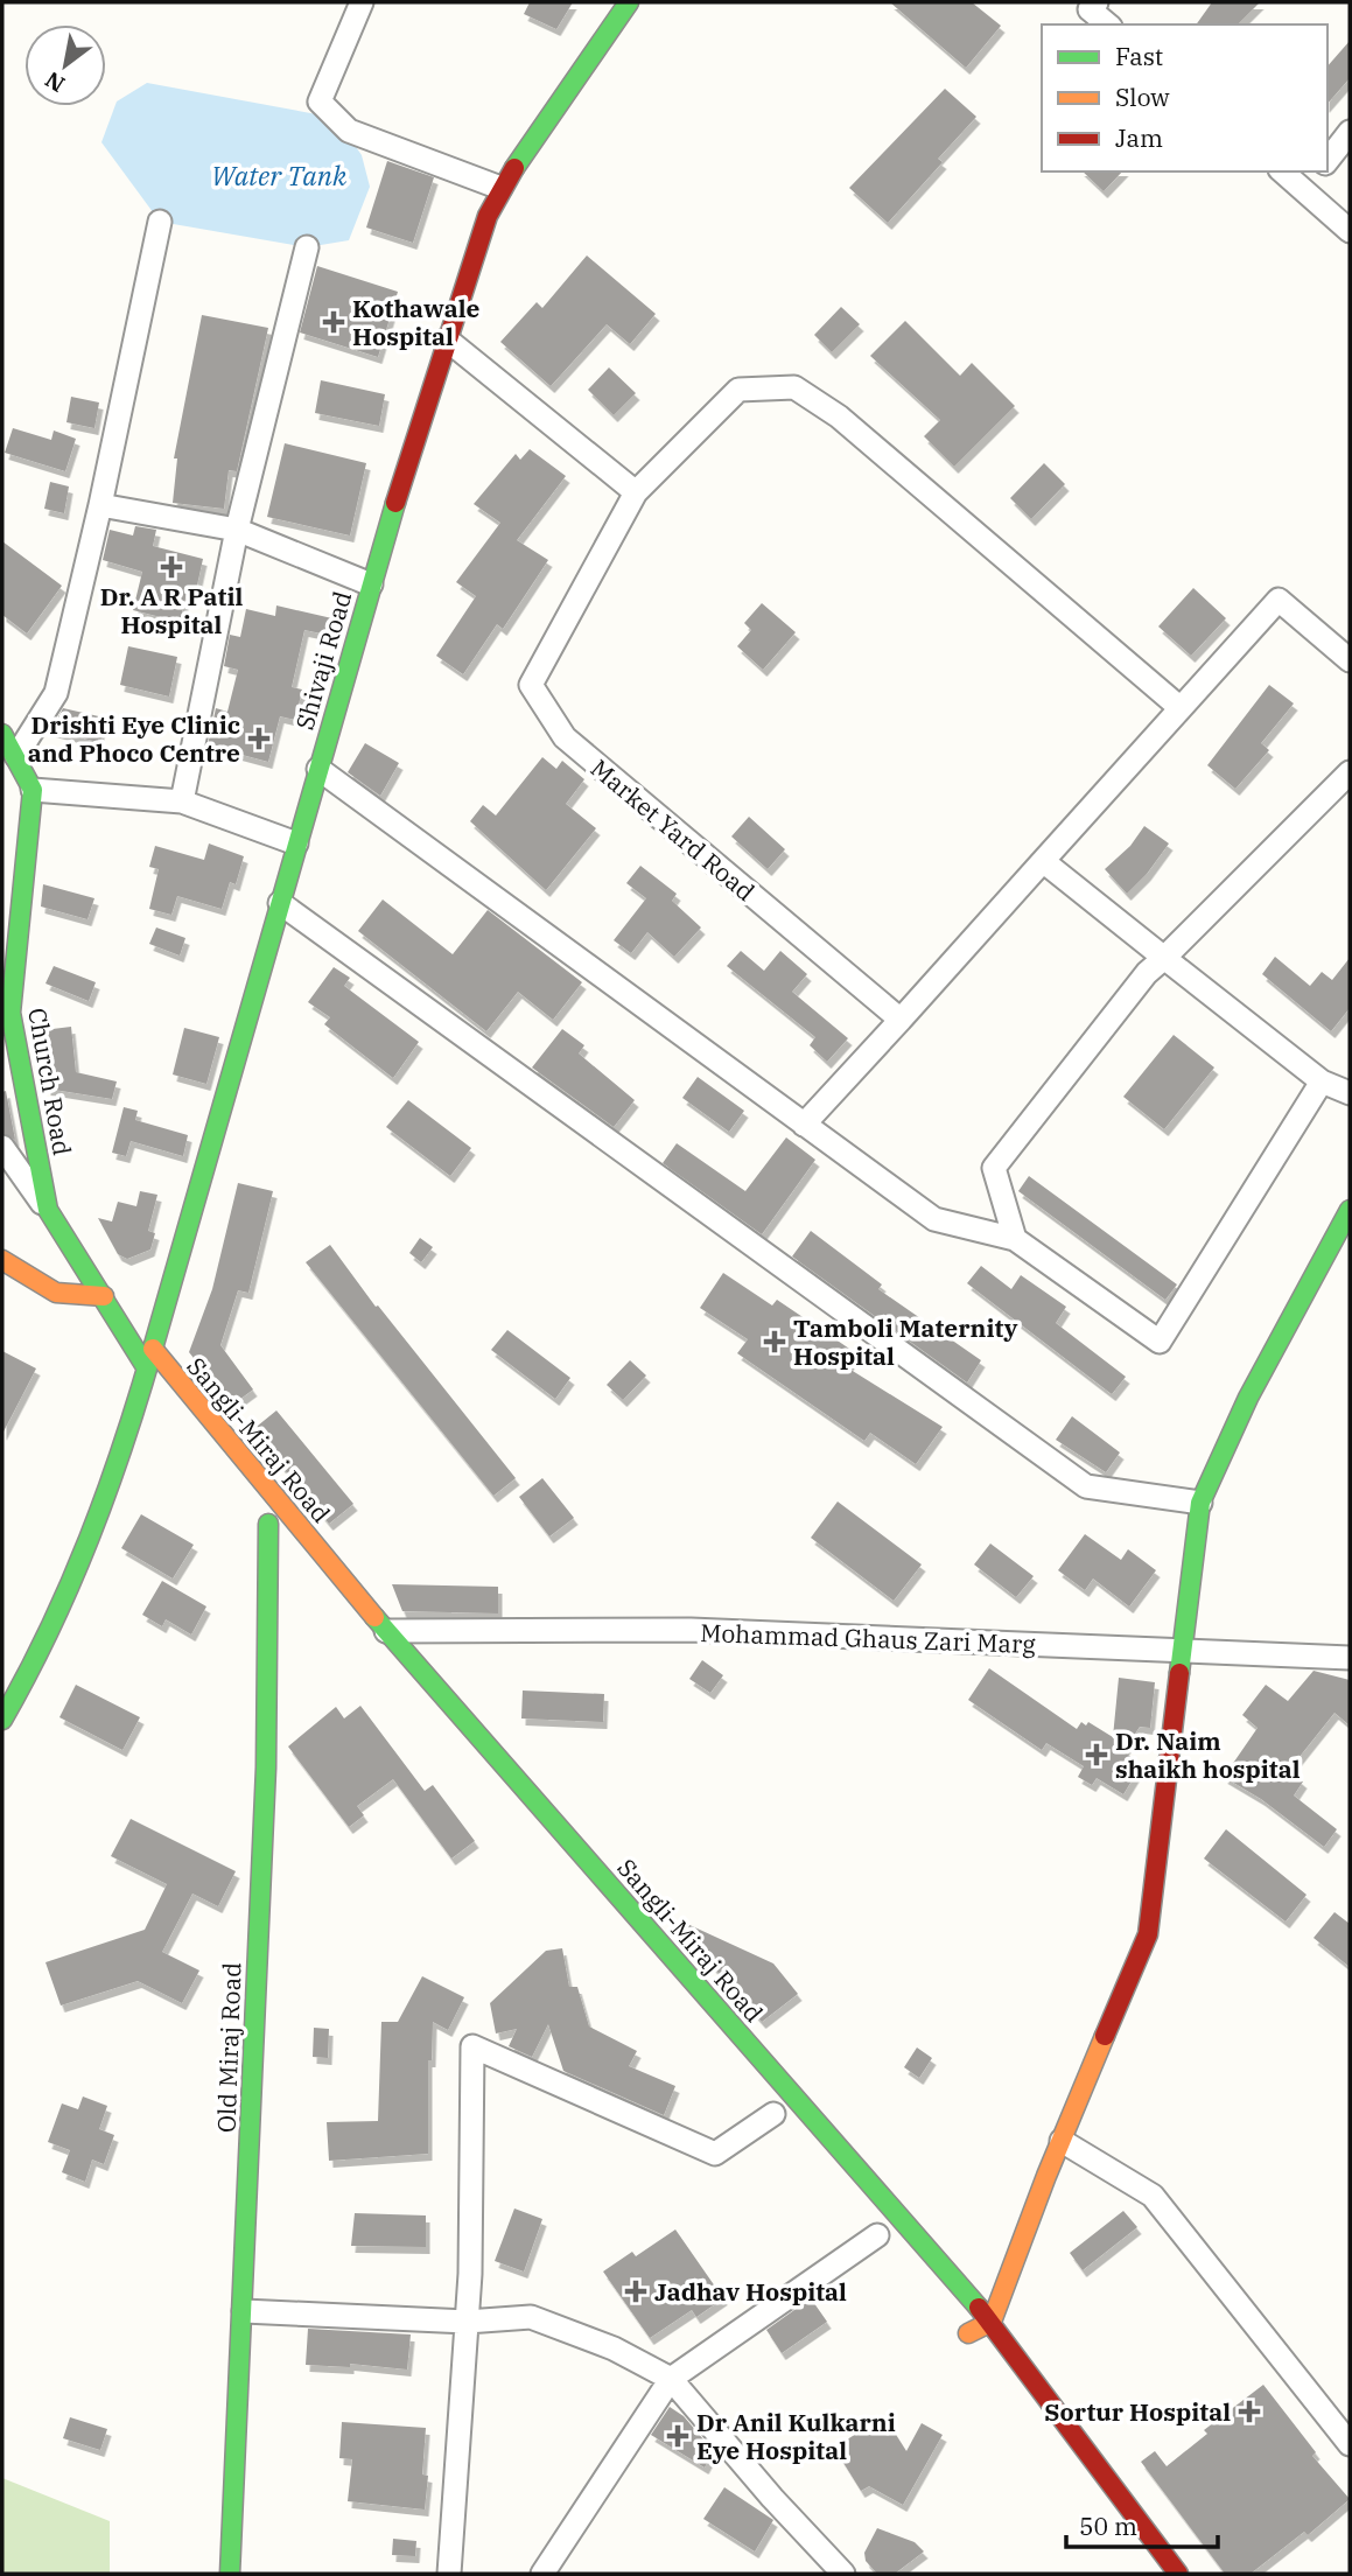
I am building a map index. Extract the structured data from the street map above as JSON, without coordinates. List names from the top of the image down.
{
  "streets": {
    "main road": [
      "Shivaji Road",
      "Church Road",
      "Sangli-Miraj Road",
      "Old Miraj Road"
    ],
    "street": ["Market Yard Road", "Mohammad Ghaus Zari Marg"]
  },
  "crossings": [
    ["Shivaji Road", "Church Road"],
    ["Shivaji Road", "Sangli-Miraj Road"],
    ["Church Road", "Sangli-Miraj Road"],
    ["Sangli-Miraj Road", "Mohammad Ghaus Zari Marg"],
    ["Sangli-Miraj Road", "Old Miraj Road"]
  ],
  "water": ["Water Tank"],
  "places": {
    "health": [
      "Kothawale Hospital",
      "Dr. A R Patil Hospital",
      "Drishti Eye Clinic and Phoco Centre",
      "Tamboli Maternity Hospital",
      "Dr. Naim shaikh hospital",
      "Jadhav Hospital",
      "Sortur Hospital",
      "Dr Anil Kulkarni Eye Hospital"
    ]
  },
  "legend": ["Fast", "Slow", "Jam"],
  "scale_bar": "50 m",
  "north": "bottom left"
}
